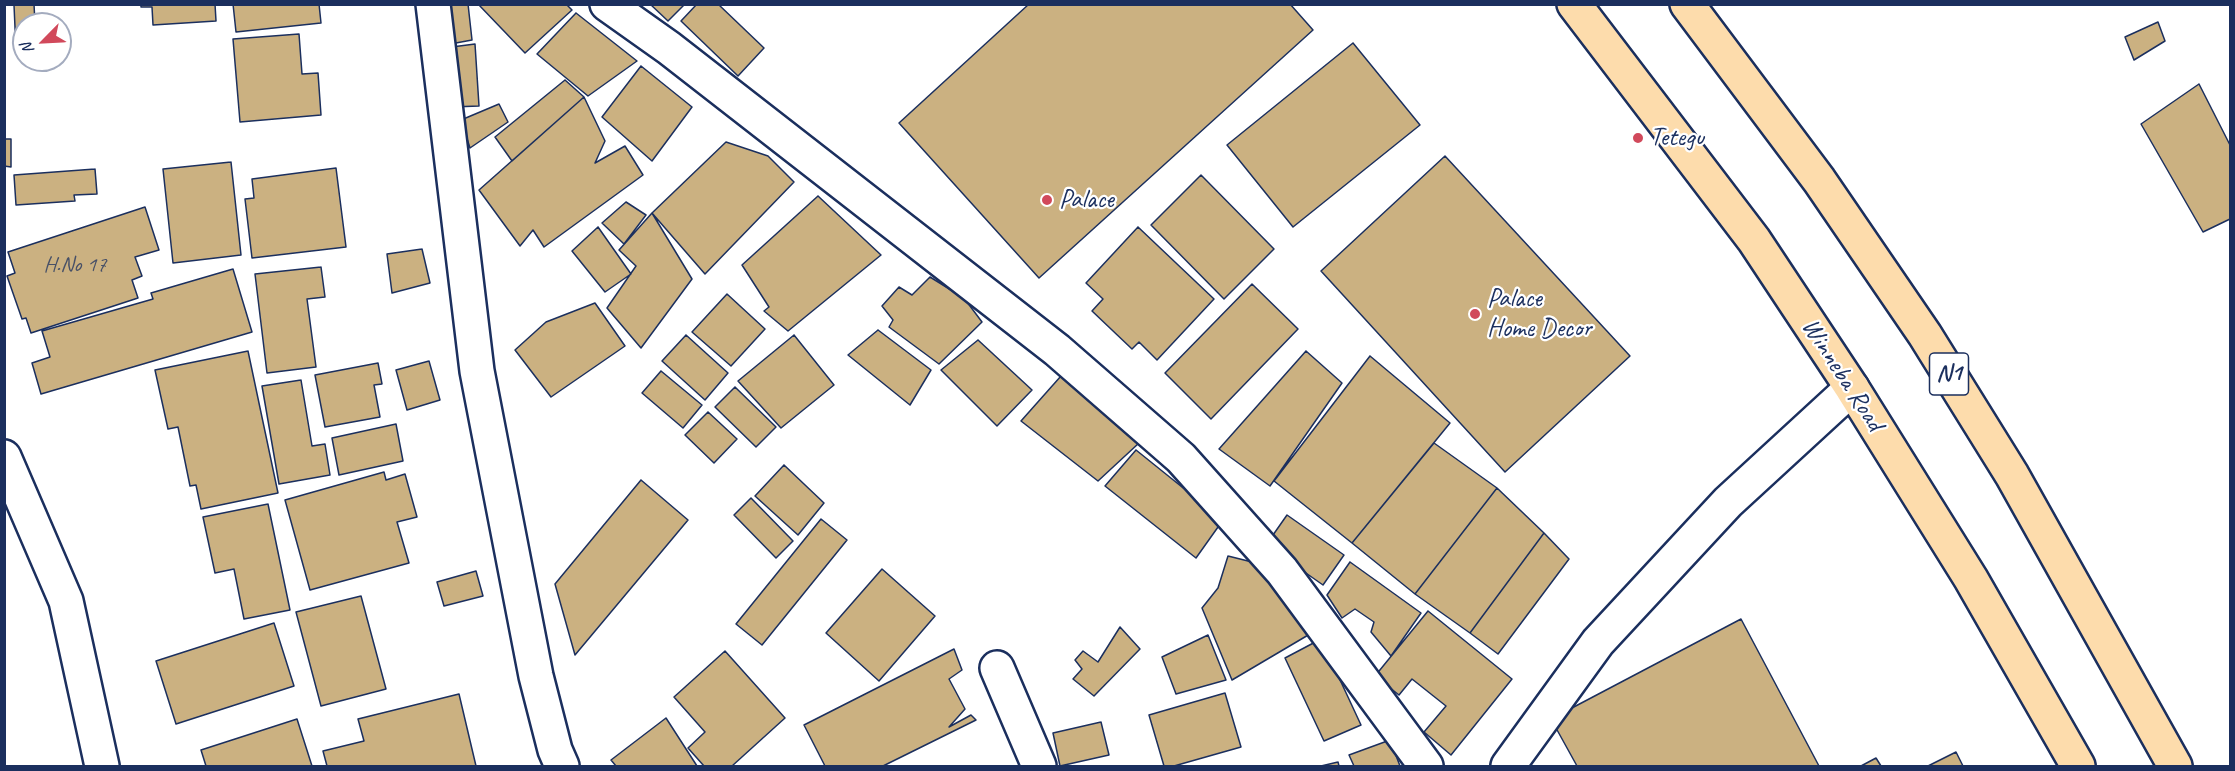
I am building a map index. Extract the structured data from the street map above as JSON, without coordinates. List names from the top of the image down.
{
  "streets": {
    "highway": ["N1", "Winneba Road"]
  },
  "places": ["Tetegu", "Palace", "Palace Home Decor"],
  "house_numbers": ["H.No 17"],
  "north": "bottom left"
}
